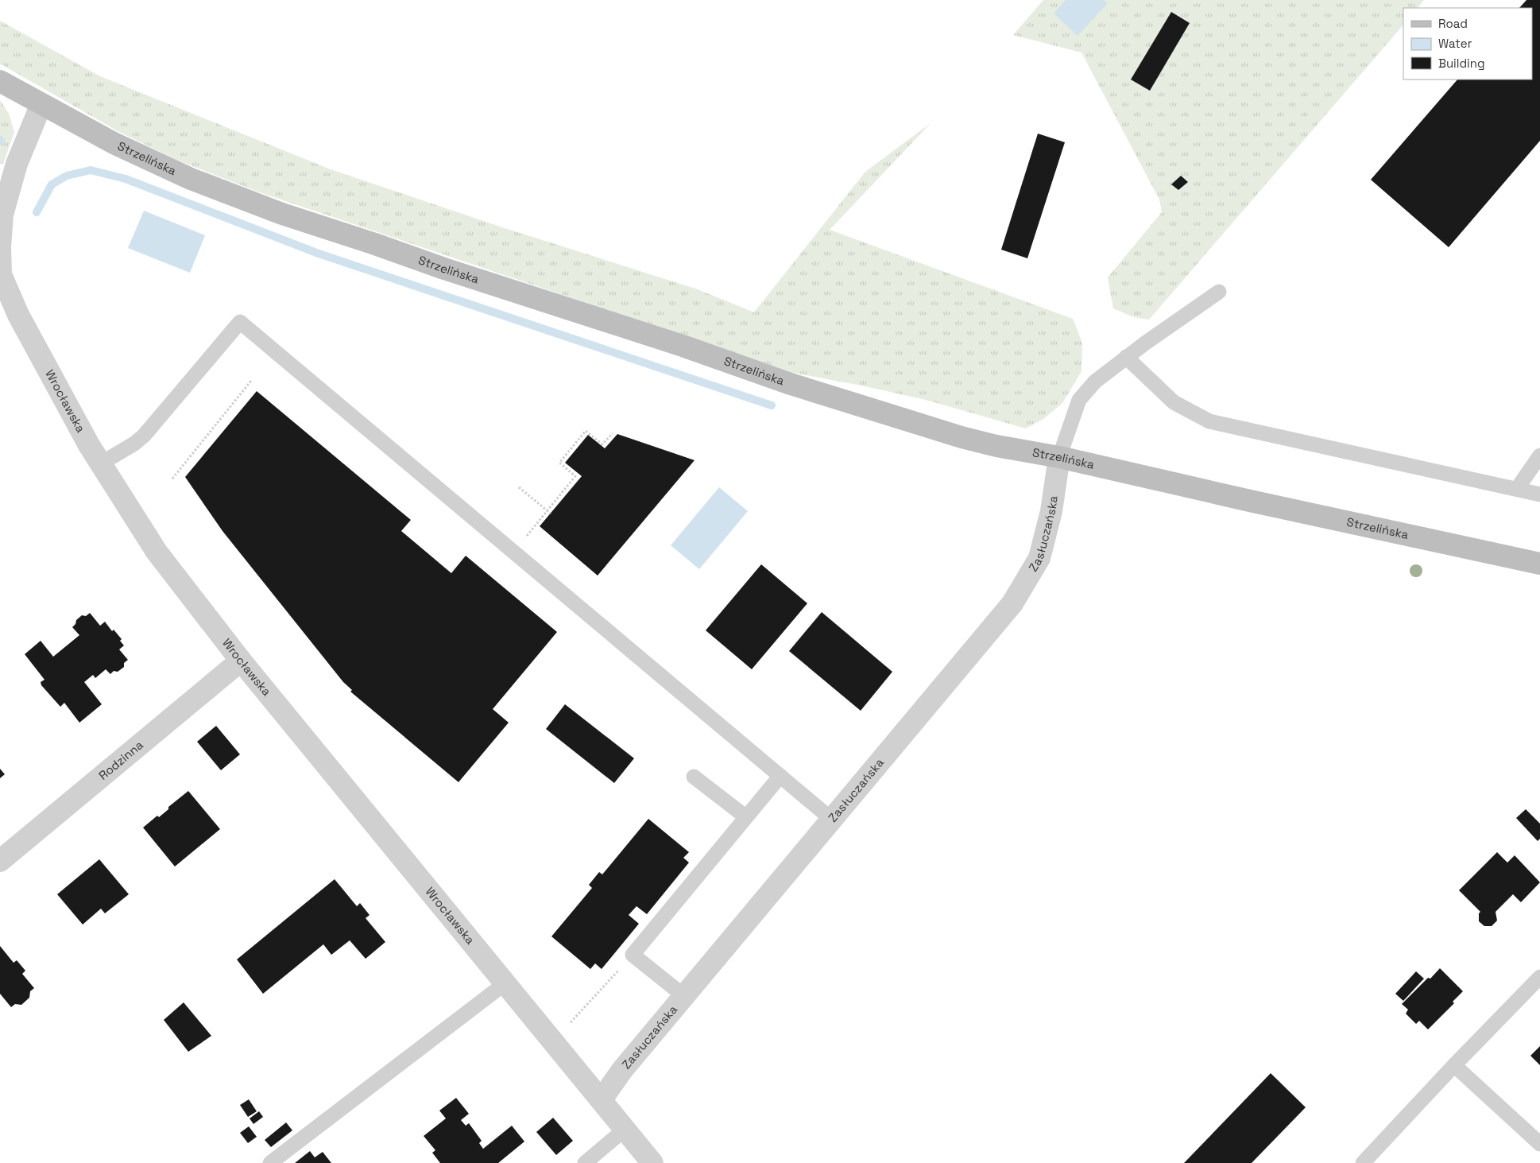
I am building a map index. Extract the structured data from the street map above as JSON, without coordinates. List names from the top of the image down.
{
  "streets": {
    "main road": ["Strzelińska"],
    "street": ["Wrocławska", "Zasłuczańska", "Rodzinna"]
  },
  "crossings": [
    ["Strzelińska", "Wrocławska"],
    ["Strzelińska", "Zasłuczańska"],
    ["Wrocławska", "Zasłuczańska"],
    ["Wrocławska", "Rodzinna"]
  ],
  "legend": ["Road", "Water", "Building"]
}
